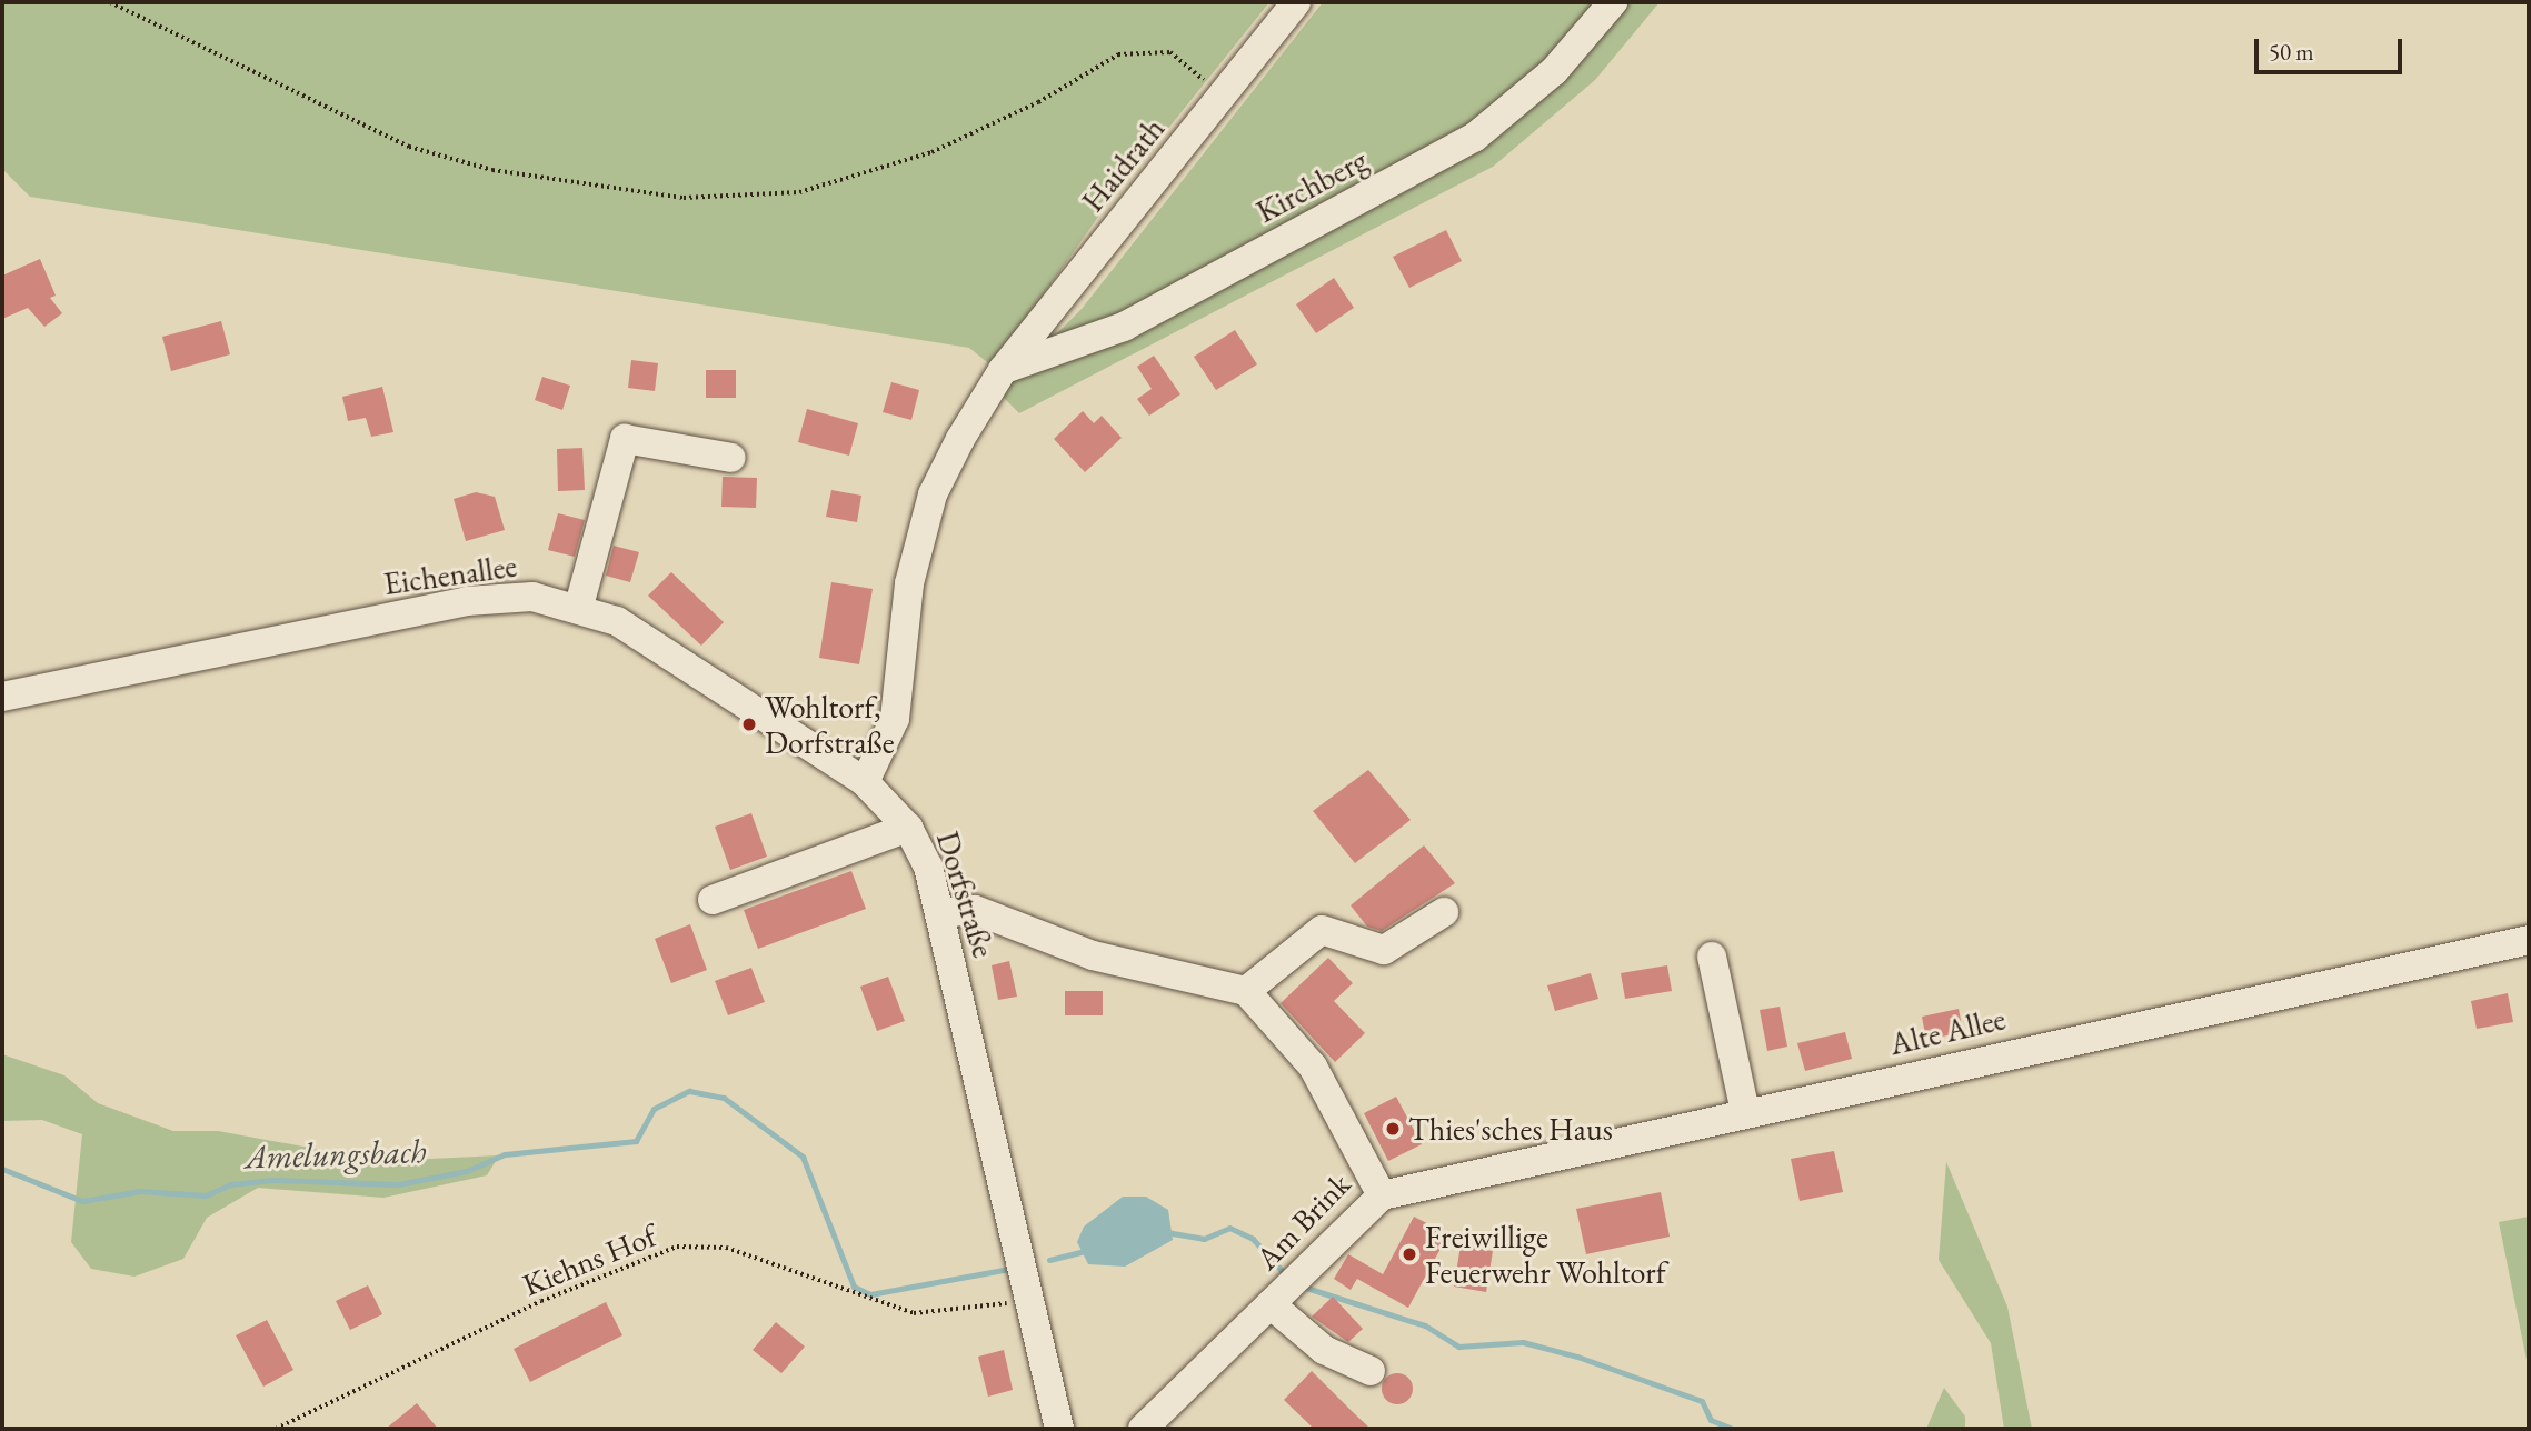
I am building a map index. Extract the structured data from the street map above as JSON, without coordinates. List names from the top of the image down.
{
  "streets": {
    "street": [
      "Haidrath",
      "Kirchberg",
      "Eichenallee",
      "Dorfstraße",
      "Alte Allee",
      "Am Brink"
    ],
    "path": ["Kiehns Hof"]
  },
  "crossings": [
    ["Haidrath", "Kirchberg"],
    ["Eichenallee", "Dorfstraße"],
    ["Dorfstraße", "Kiehns Hof"],
    ["Alte Allee", "Am Brink"]
  ],
  "water": ["Amelungsbach"],
  "places": ["Wohltorf, Dorfstraße", "Thies'sches Haus", "Freiwillige Feuerwehr Wohltorf"],
  "scale_bar": "50 m"
}
